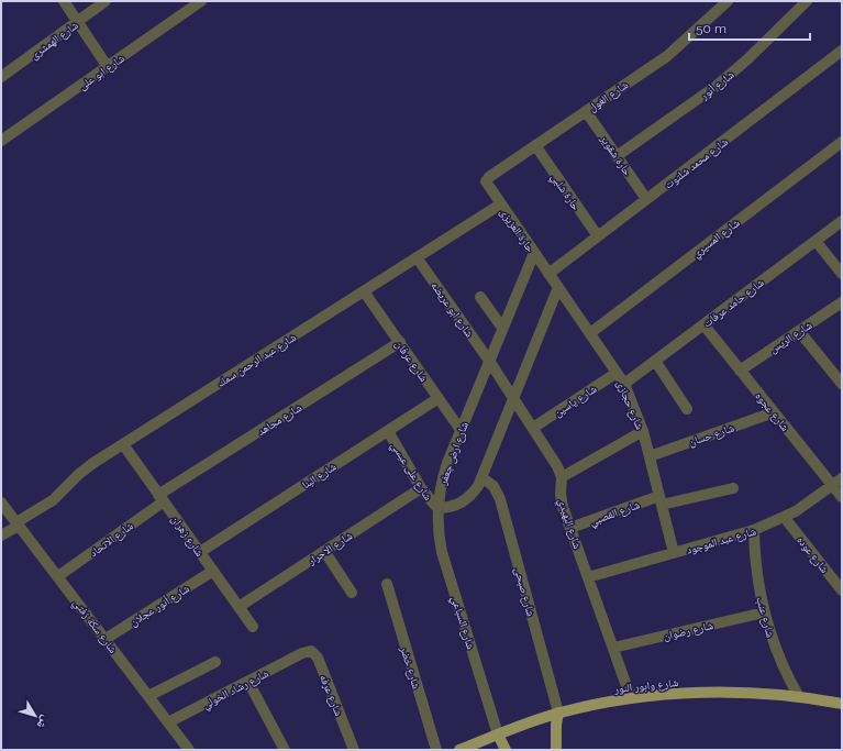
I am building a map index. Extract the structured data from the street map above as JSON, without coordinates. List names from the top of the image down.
{
  "streets": {
    "main road": ["شارع وابور النور"],
    "street": [
      "شارع الهمشرى",
      "شارع ابو على",
      "شارع أنور",
      "شارع الغول",
      "حارة شقوير",
      "شارع محمد شلتوت",
      "حارة شلبي",
      "حارة العزيزى",
      "شارع المسيري",
      "شارع حامد عرفات",
      "شارع ابو عريضه",
      "شارع الريس",
      "شارع عبد الرحمن سمك",
      "شارع عرفان",
      "شارع ياسين",
      "شارع حجازى",
      "شارع عجوه",
      "شارع مجاهد",
      "شارع حسان",
      "شارع ارض جعفر",
      "شارع على عيسي",
      "شارع البنا",
      "شارع القصبي",
      "شارع البهيدي",
      "شارع زهران",
      "شارع الاتحاد",
      "شارع عبد الموجود",
      "شارع الاحرار",
      "شارع عوده",
      "شارع صبحى",
      "شارع أنور عجلان",
      "شارع عنب",
      "شارع السباعي",
      "شارع سكة زفتي",
      "شارع رضوان",
      "شارع خضر",
      "شارع رشاد الخولي",
      "شارع عرفه"
    ]
  },
  "crossings": [
    ["شارع أنور", "حارة شقوير"],
    ["شارع الغول", "حارة شقوير"],
    ["شارع الغول", "حارة شلبي"],
    ["شارع الغول", "حارة العزيزى"],
    ["حارة شقوير", "شارع محمد شلتوت"],
    ["شارع محمد شلتوت", "حارة شلبي"],
    ["شارع محمد شلتوت", "حارة العزيزى"],
    ["شارع محمد شلتوت", "شارع حجازى"],
    ["حارة العزيزى", "شارع عبد الرحمن سمك"],
    ["حارة العزيزى", "شارع حجازى"],
    ["حارة العزيزى", "شارع ارض جعفر"],
    ["شارع المسيري", "شارع حجازى"],
    ["شارع حامد عرفات", "شارع حجازى"],
    ["شارع حامد عرفات", "شارع عجوه"],
    ["شارع ابو عريضه", "شارع عبد الرحمن سمك"],
    ["شارع ابو عريضه", "شارع ارض جعفر"],
    ["شارع ابو عريضه", "شارع البهيدي"],
    ["شارع الريس", "شارع عجوه"],
    ["شارع عبد الرحمن سمك", "شارع عرفان"],
    ["شارع عبد الرحمن سمك", "شارع زهران"],
    ["شارع عبد الرحمن سمك", "شارع سكة زفتي"],
    ["شارع عرفان", "شارع مجاهد"],
    ["شارع عرفان", "شارع ارض جعفر"],
    ["شارع عرفان", "شارع البنا"],
    ["شارع ياسين", "شارع حجازى"],
    ["شارع ياسين", "شارع البهيدي"],
    ["شارع حجازى", "شارع حسان"],
    ["شارع حجازى", "شارع القصبي"],
    ["شارع حجازى", "شارع عبد الموجود"],
    ["شارع عجوه", "شارع حسان"],
    ["شارع عجوه", "شارع عبد الموجود"],
    ["شارع مجاهد", "شارع زهران"],
    ["شارع مجاهد", "شارع الاتحاد"],
    ["شارع ارض جعفر", "شارع على عيسي"],
    ["شارع ارض جعفر", "شارع البهيدي"],
    ["شارع ارض جعفر", "شارع السباعي"],
    ["شارع على عيسي", "شارع البنا"],
    ["شارع على عيسي", "شارع الاحرار"],
    ["شارع على عيسي", "شارع السباعي"],
    ["شارع البنا", "شارع زهران"],
    ["شارع القصبي", "شارع البهيدي"],
    ["شارع البهيدي", "شارع عبد الموجود"],
    ["شارع البهيدي", "شارع رضوان"],
    ["شارع البهيدي", "شارع وابور النور"],
    ["شارع زهران", "شارع الاتحاد"],
    ["شارع زهران", "شارع الاحرار"],
    ["شارع زهران", "شارع أنور عجلان"],
    ["شارع الاتحاد", "شارع سكة زفتي"],
    ["شارع عبد الموجود", "شارع عوده"],
    ["شارع عبد الموجود", "شارع عنب"],
    ["شارع صبحى", "شارع وابور النور"],
    ["شارع أنور عجلان", "شارع سكة زفتي"],
    ["شارع عنب", "شارع رضوان"],
    ["شارع عنب", "شارع وابور النور"],
    ["شارع السباعي", "شارع وابور النور"],
    ["شارع سكة زفتي", "شارع رشاد الخولي"],
    ["شارع رشاد الخولي", "شارع عرفه"]
  ],
  "scale_bar": "50 m",
  "north": "bottom right"
}
